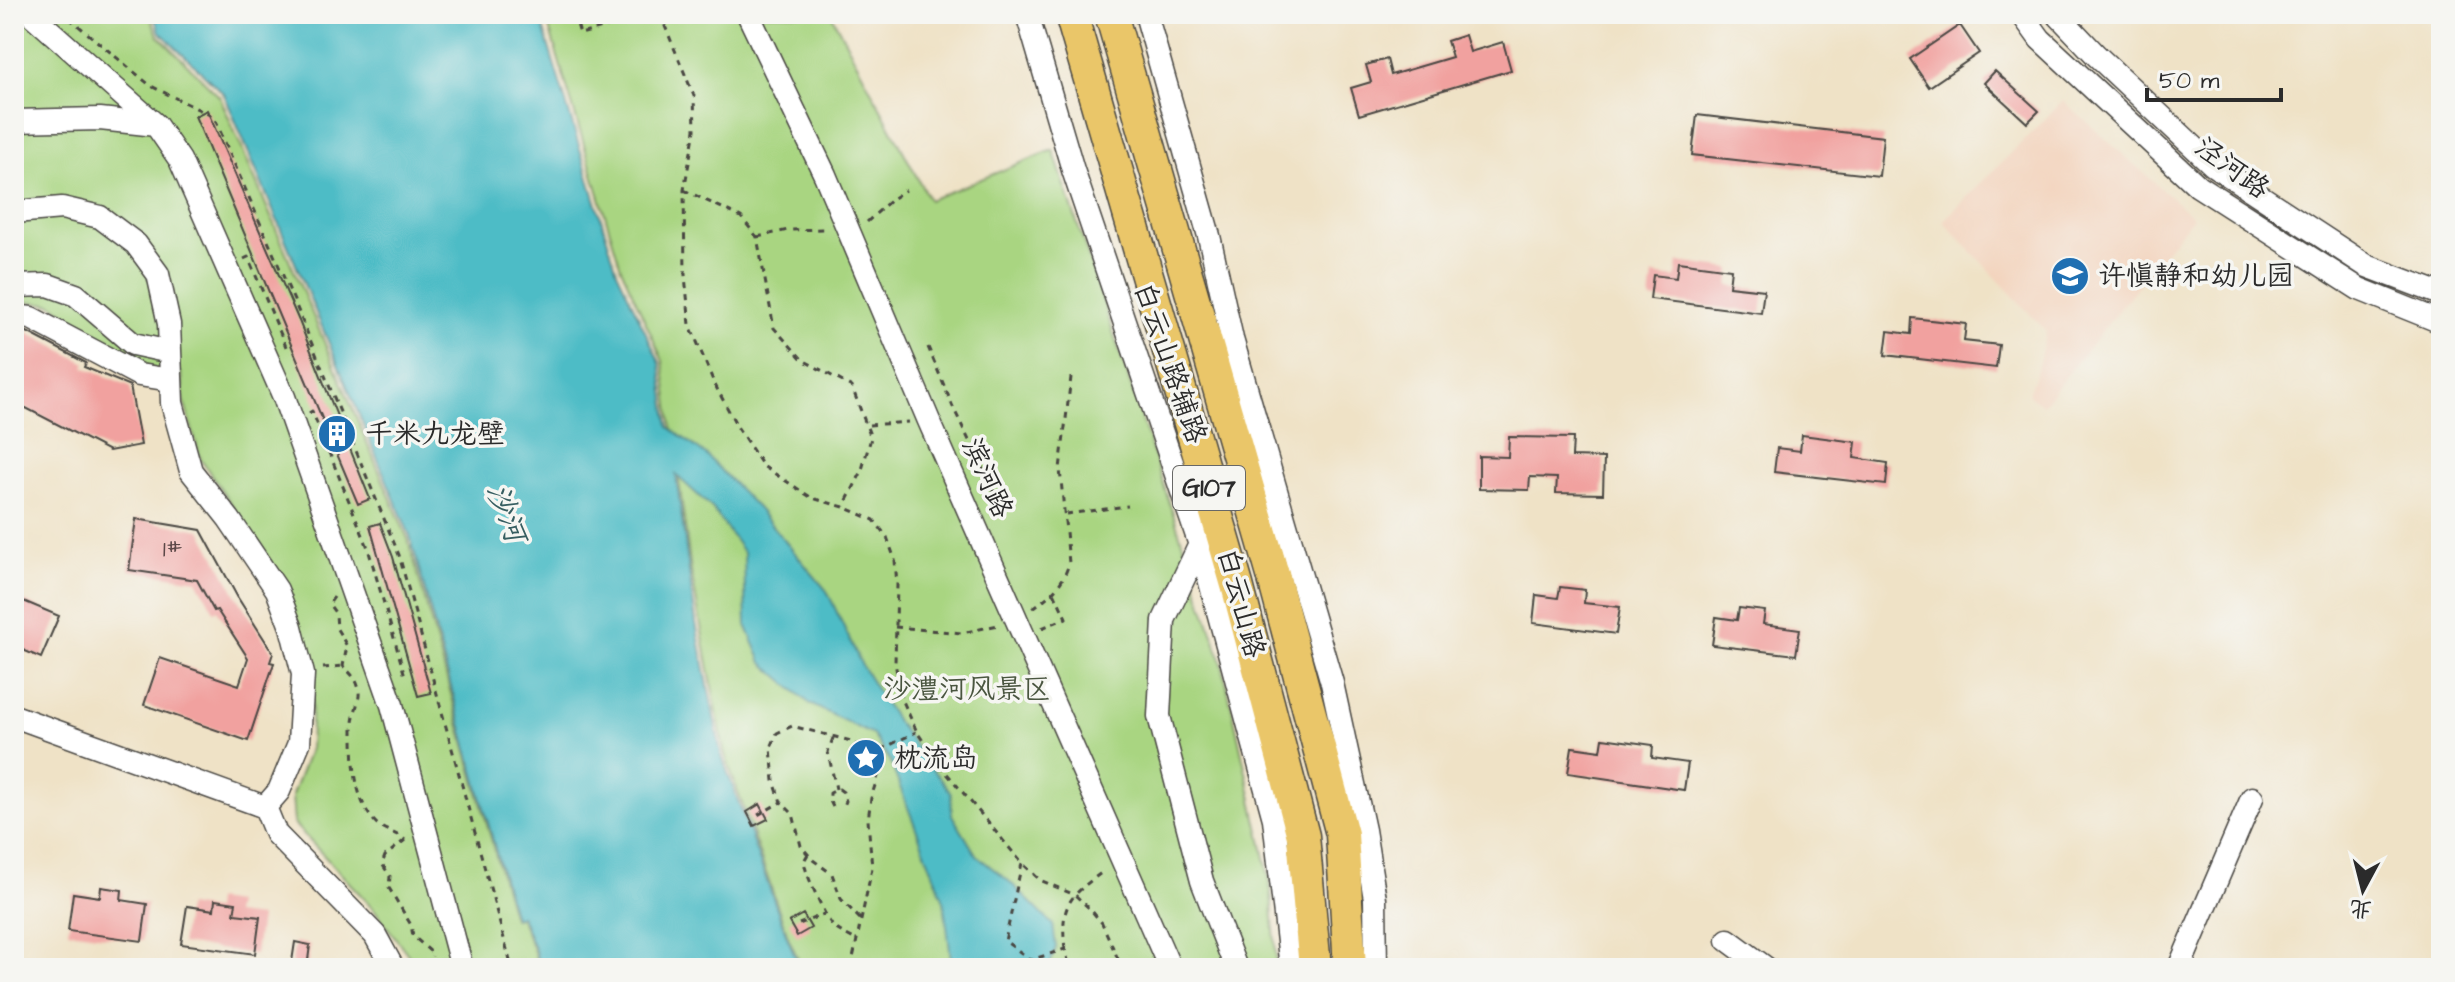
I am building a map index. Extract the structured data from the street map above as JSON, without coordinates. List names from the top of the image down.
{
  "streets": {
    "highway": ["G107", "白云山路"],
    "street": ["泾河路", "白云山路辅路", "滨河路"]
  },
  "water": ["沙河"],
  "parks": ["沙澧河风景区"],
  "places": {
    "school or university": ["许慎静和幼儿园"],
    "building": ["千米九龙壁"],
    "place": ["枕流岛"]
  },
  "house_numbers": ["1#"],
  "scale_bar": "50 m",
  "north": "bottom"
}
